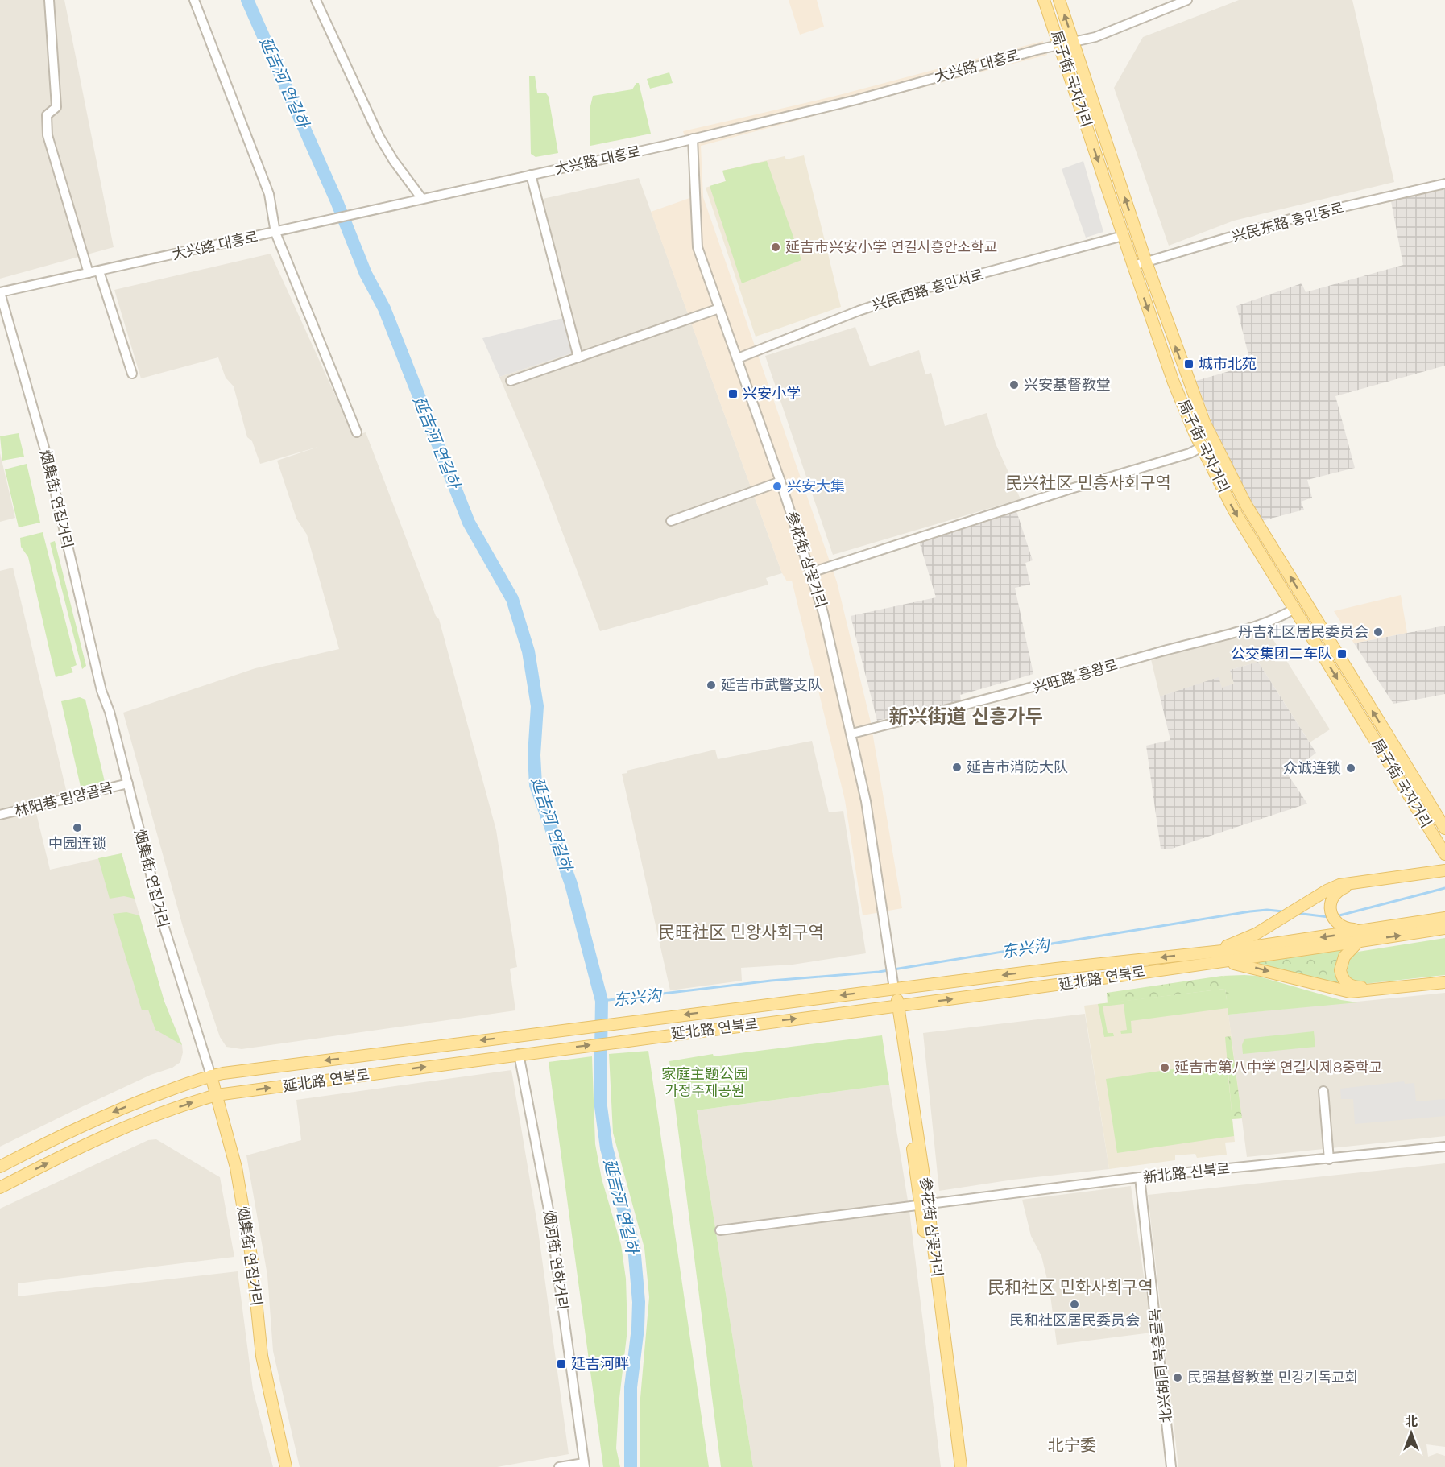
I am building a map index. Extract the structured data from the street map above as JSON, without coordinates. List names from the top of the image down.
{
  "streets": {
    "main road": [
      "局子街 국자거리",
      "烟集街 연집거리",
      "参花街 삼꽃거리",
      "延北路 연북로"
    ],
    "street": [
      "大兴路 대흥로",
      "兴民东路 흥민동로",
      "兴民西路 흥민서로",
      "兴旺路 흥왕로",
      "林阳巷 림양골목",
      "新北路 신북로",
      "烟河街 연하거리",
      "北兴胡同 북흥골목"
    ]
  },
  "crossings": [
    ["大兴路 대흥로", "局子街 국자거리"],
    ["大兴路 대흥로", "烟集街 연집거리"],
    ["大兴路 대흥로", "参花街 삼꽃거리"],
    ["局子街 국자거리", "兴民东路 흥민동로"],
    ["局子街 국자거리", "兴民西路 흥민서로"],
    ["局子街 국자거리", "兴旺路 흥왕로"],
    ["兴民西路 흥민서로", "参花街 삼꽃거리"],
    ["烟集街 연집거리", "林阳巷 림양골목"],
    ["烟集街 연집거리", "延北路 연북로"],
    ["参花街 삼꽃거리", "兴旺路 흥왕로"],
    ["参花街 삼꽃거리", "延北路 연북로"],
    ["参花街 삼꽃거리", "新北路 신북로"],
    ["延北路 연북로", "烟河街 연하거리"],
    ["新北路 신북로", "北兴胡同 북흥골목"]
  ],
  "districts": [
    "民兴社区 민흥사회구역",
    "新兴街道 신흥가두",
    "民旺社区 민왕사회구역",
    "民和社区 민화사회구역",
    "北宁委"
  ],
  "water": ["延吉河 연길하", "东兴沟"],
  "parks": ["家庭主题公园 가정주제공원"],
  "places": {
    "other": [
      "延吉市兴安小学 연길시흥안소학교",
      "兴安基督教堂",
      "兴安大集",
      "丹吉社区居民委员会",
      "延吉市武警支队",
      "延吉市消防大队",
      "众诚连锁",
      "中园连锁",
      "延吉市第八中学 연길시제8중학교",
      "民和社区居民委员会",
      "民强基督教堂 민강기독교회"
    ],
    "transit": [
      "城市北苑",
      "兴安小学",
      "公交集团二车队",
      "延吉河畔"
    ]
  },
  "north": "top"
}
